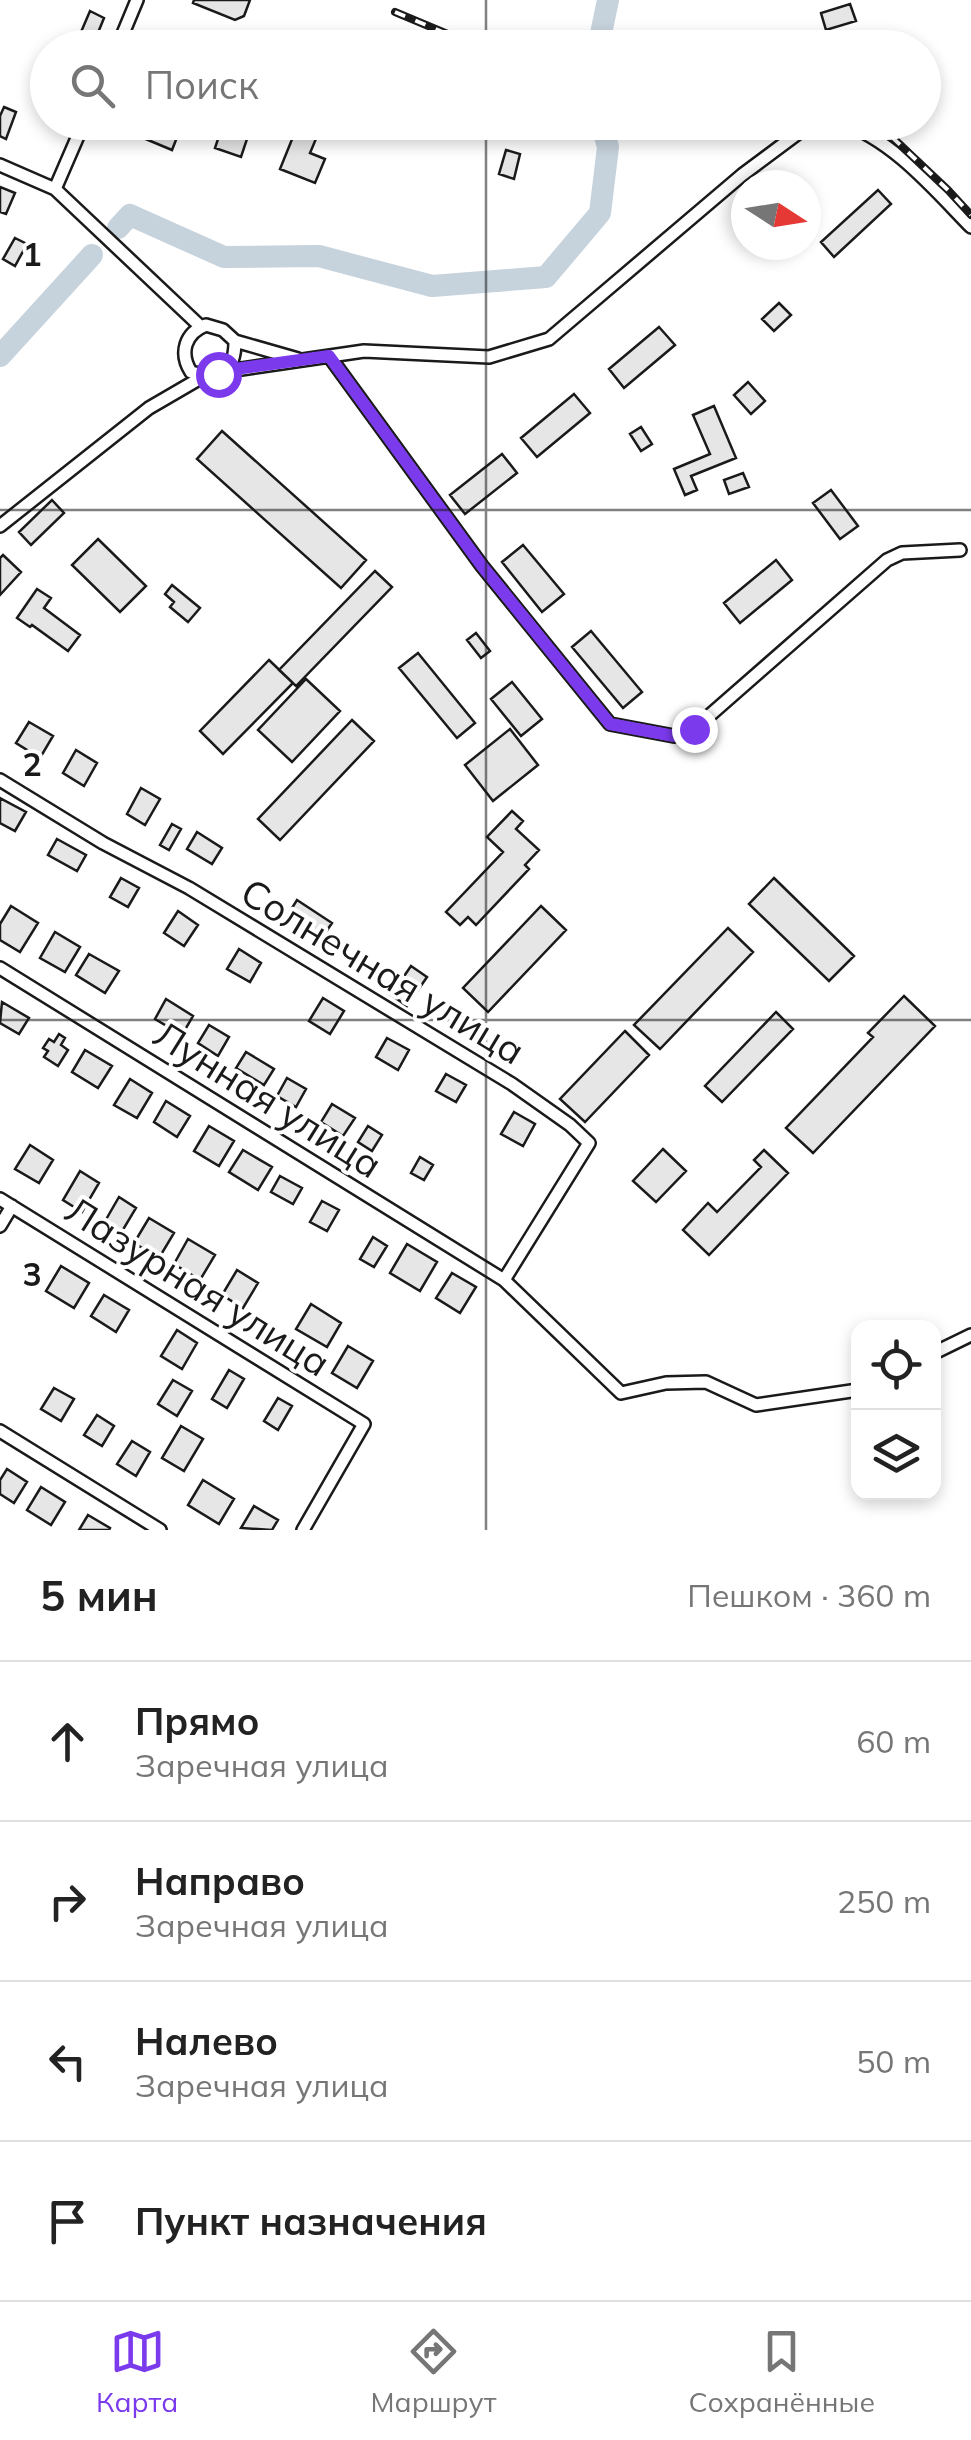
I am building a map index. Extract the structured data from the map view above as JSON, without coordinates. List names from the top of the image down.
{
  "streets": {
    "street": ["Солнечная улица", "Лунная улица", "Лазурная улица"]
  },
  "crossings": [
    ["Солнечная улица", "Лунная улица"]
  ],
  "north": "right",
  "page": {
    "search": "Поиск",
    "heading": ["5 мин", "Пешком · 360 m"],
    "list": [
      ["Прямо", "Заречная улица", "60 m"],
      ["Направо", "Заречная улица", "250 m"],
      ["Налево", "Заречная улица", "50 m"],
      "Пункт назначения"
    ],
    "nav": ["Карта", "Маршрут", "Сохранённые"]
  },
  "grid": {
    "rows": ["1", "2", "3"]
  }
}
